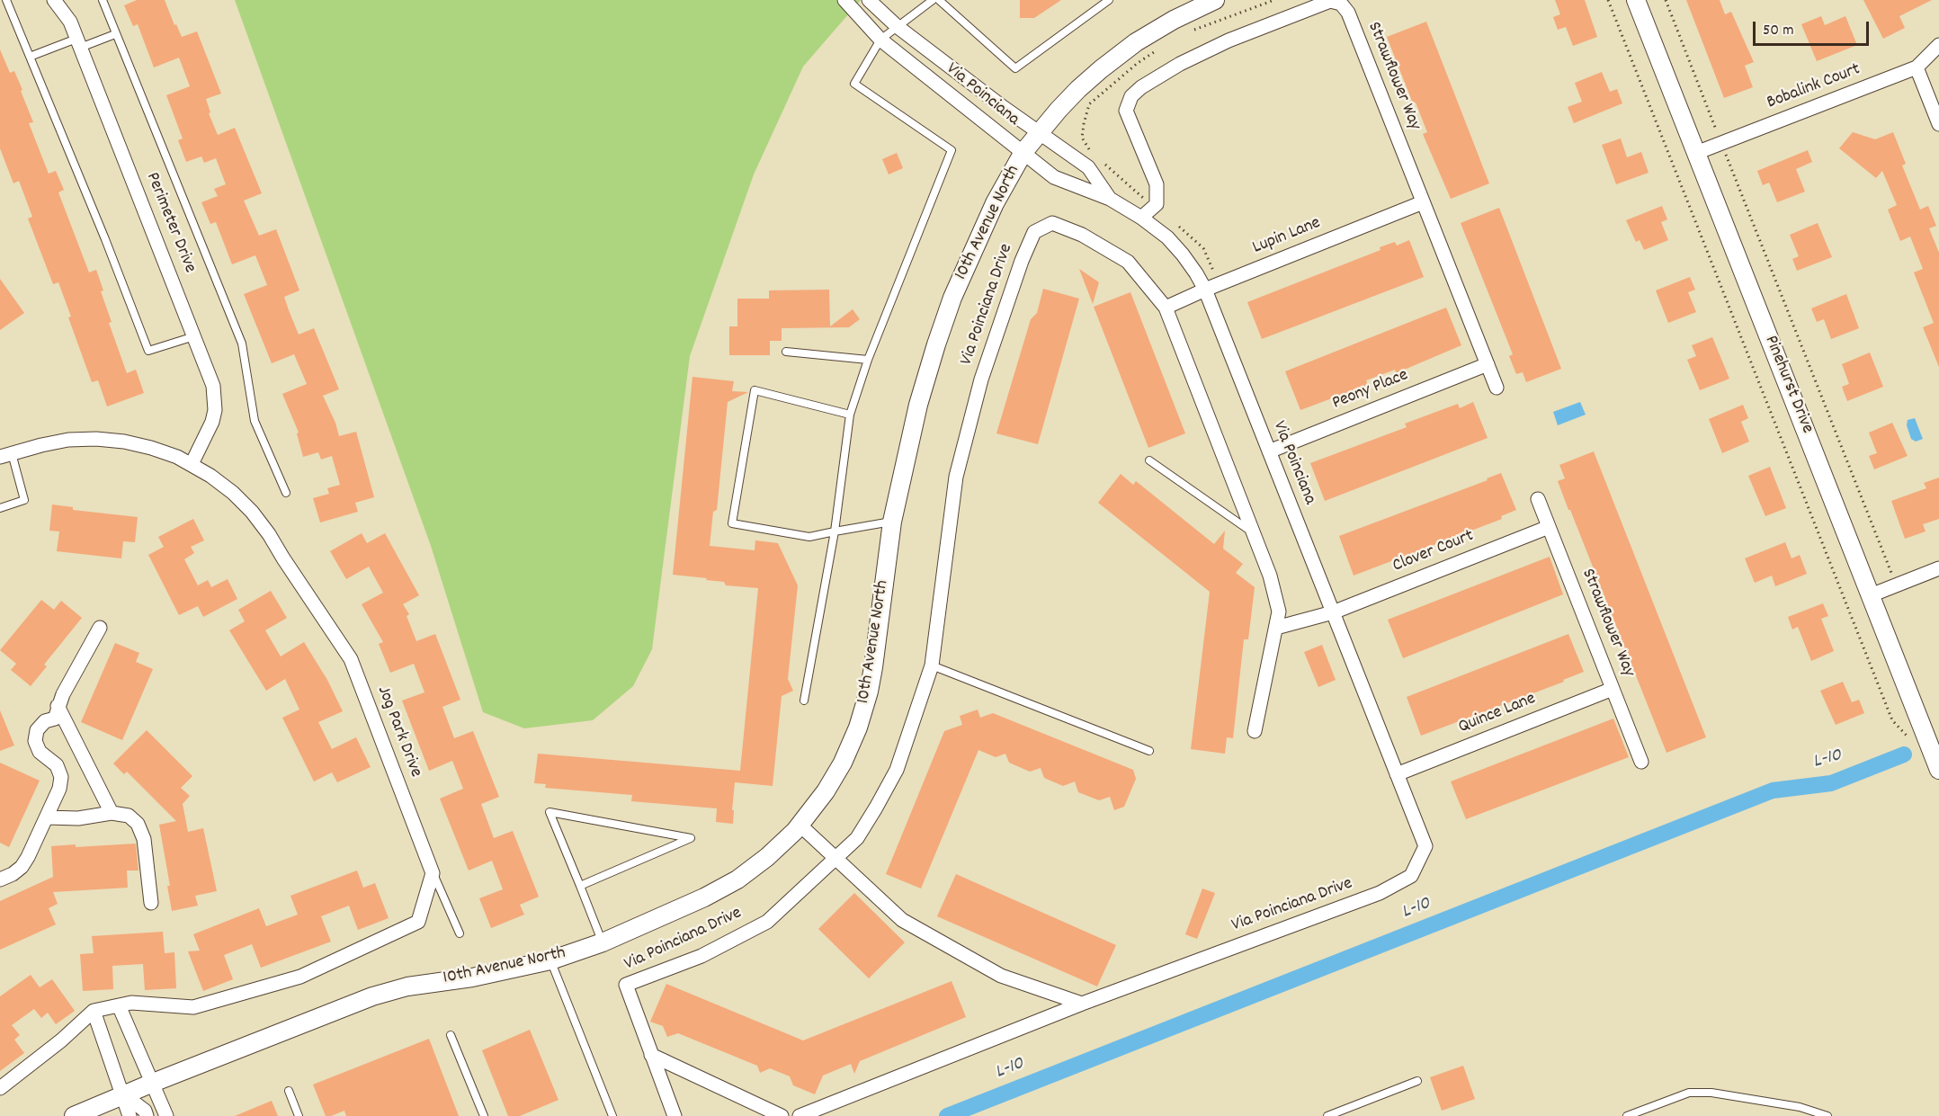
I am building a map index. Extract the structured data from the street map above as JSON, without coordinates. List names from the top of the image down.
{
  "streets": {
    "street": [
      "Strawflower Way",
      "Bobalink Court",
      "Via Poinciana",
      "Perimeter Drive",
      "10th Avenue North",
      "Lupin Lane",
      "Via Poinciana Drive",
      "Pinehurst Drive",
      "Peony Place",
      "Clover Court",
      "Quince Lane",
      "Jog Park Drive"
    ]
  },
  "crossings": [
    ["Strawflower Way", "Lupin Lane"],
    ["Strawflower Way", "Peony Place"],
    ["Strawflower Way", "Clover Court"],
    ["Strawflower Way", "Quince Lane"],
    ["Bobalink Court", "Pinehurst Drive"],
    ["Via Poinciana", "10th Avenue North"],
    ["Via Poinciana", "Lupin Lane"],
    ["Via Poinciana", "Via Poinciana Drive"],
    ["Via Poinciana", "Peony Place"],
    ["Via Poinciana", "Clover Court"],
    ["Via Poinciana", "Quince Lane"],
    ["Perimeter Drive", "Jog Park Drive"],
    ["Lupin Lane", "Via Poinciana Drive"],
    ["Via Poinciana Drive", "Quince Lane"]
  ],
  "water": ["L-10"],
  "scale_bar": "50 m"
}
